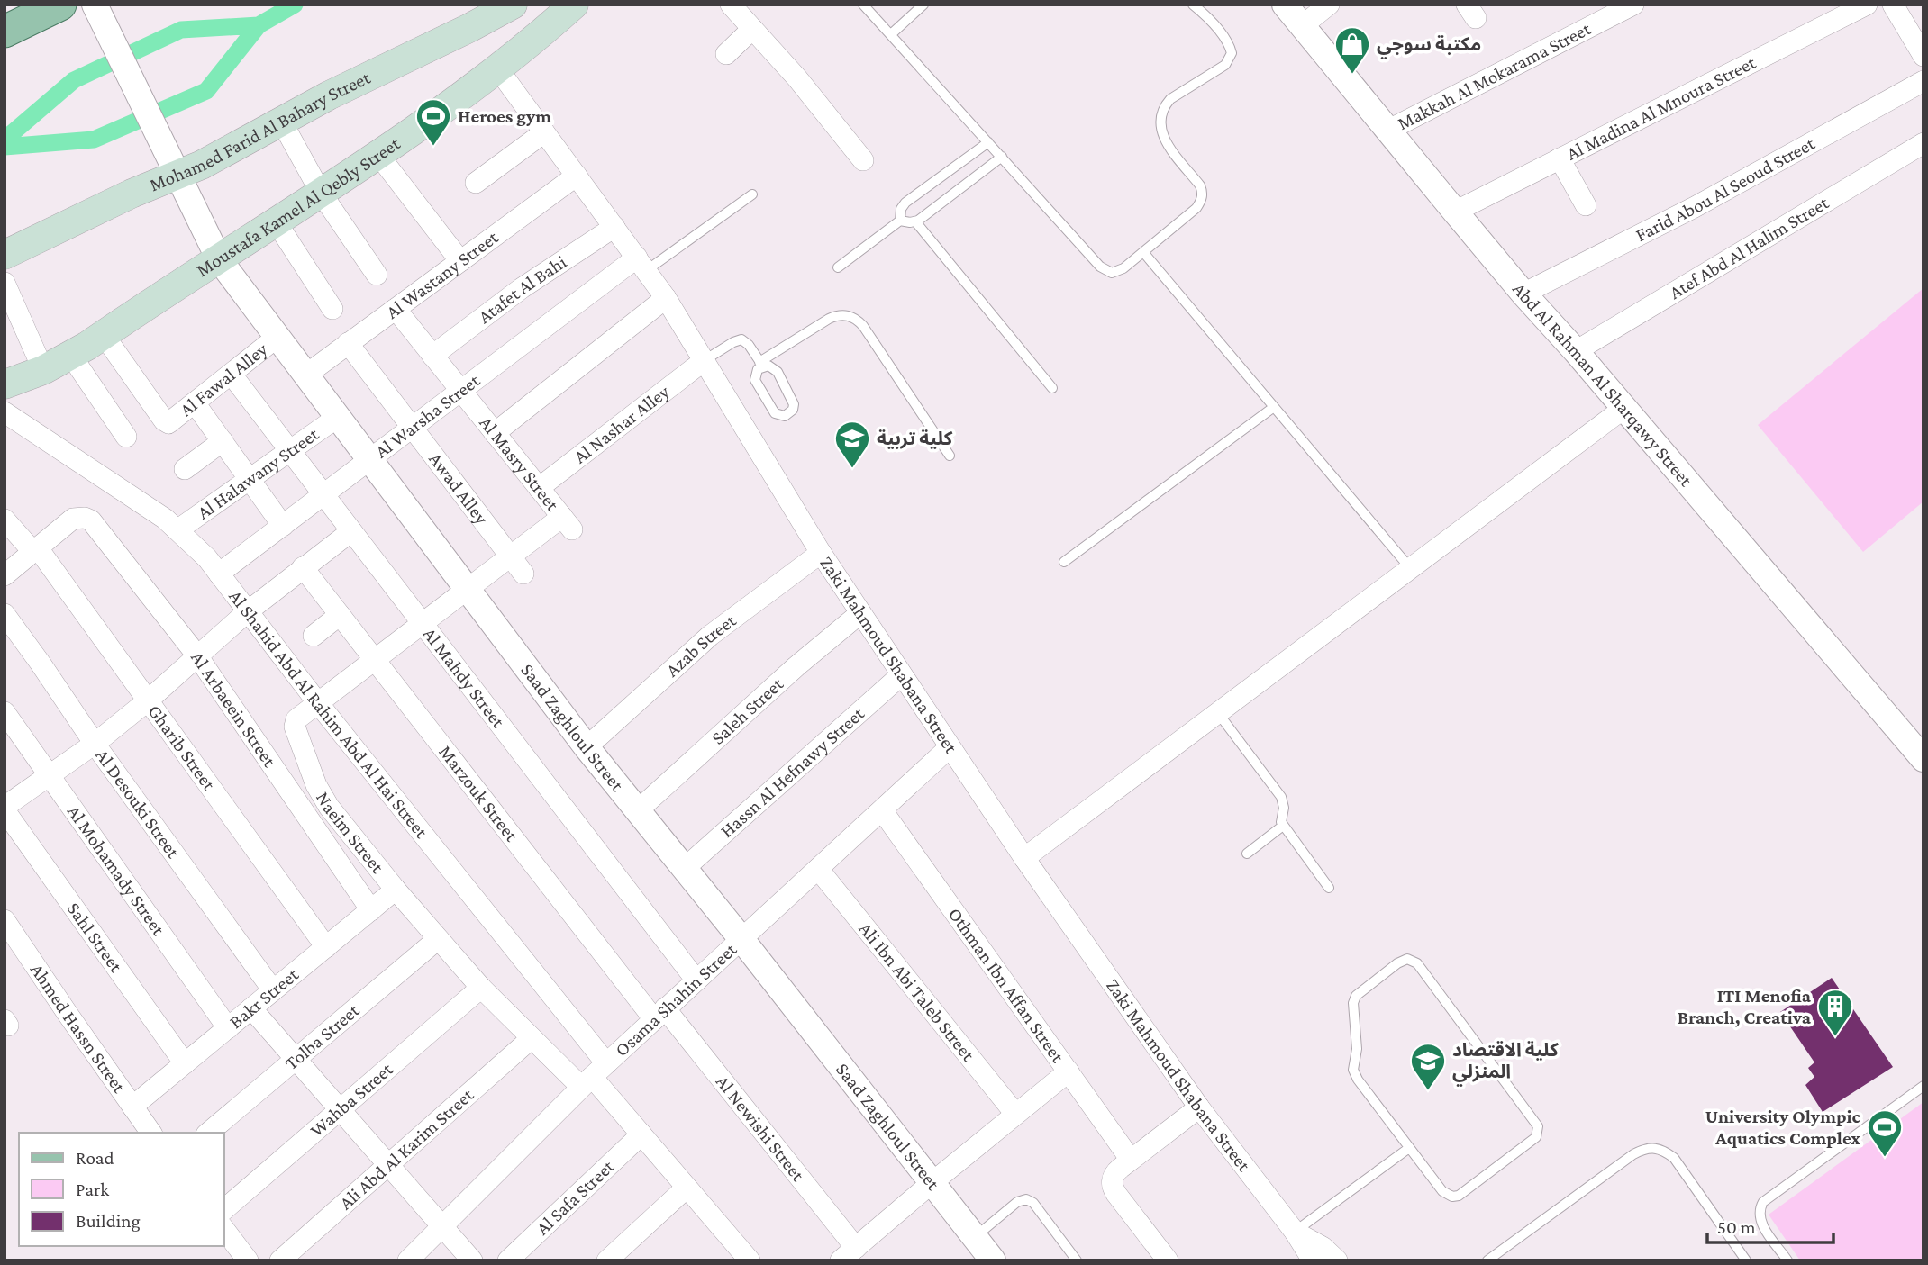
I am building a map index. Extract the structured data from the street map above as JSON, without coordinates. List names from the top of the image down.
{
  "streets": {
    "main road": ["Mohamed Farid Al Bahary Street", "Moustafa Kamel Al Qebly Street"],
    "street": [
      "Makkah Al Mokarama Street",
      "Al Madina Al Mnoura Street",
      "Farid Abou Al Seoud Street",
      "Atef Abd Al Halim Street",
      "Al Wastany Street",
      "Atafet Al Bahi",
      "Al Fawal Alley",
      "Abd Al Rahman Al Sharqawy Street",
      "Al Warsha Street",
      "Al Nashar Alley",
      "Al Masry Street",
      "Al Halawany Street",
      "Awad Alley",
      "Azab Street",
      "Zaki Mahmoud Shabana Street",
      "Al Mahdy Street",
      "Al Arbaeein Street",
      "Saleh Street",
      "Al Shahid Abd Al Rahim Abd Al Hai Street",
      "Saad Zaghloul Street",
      "Gharib Street",
      "Hassn Al Hefnawy Street",
      "Marzouk Street",
      "Al Desouki Street",
      "Naeim Street",
      "Al Mohamady Street",
      "Sahl Street",
      "Othman Ibn Affan Street",
      "Ali Ibn Abi Taleb Street",
      "Bakr Street",
      "Osama Shahin Street",
      "Ahmed Hassn Street",
      "Tolba Street",
      "Wahba Street",
      "Al Newishi Street",
      "Ali Abd Al Karim Street",
      "Al Safa Street"
    ]
  },
  "crossings": [
    ["Makkah Al Mokarama Street", "Abd Al Rahman Al Sharqawy Street"],
    ["Al Madina Al Mnoura Street", "Abd Al Rahman Al Sharqawy Street"],
    ["Mohamed Farid Al Bahary Street", "Saad Zaghloul Street"],
    ["Farid Abou Al Seoud Street", "Abd Al Rahman Al Sharqawy Street"],
    ["Moustafa Kamel Al Qebly Street", "Al Fawal Alley"],
    ["Moustafa Kamel Al Qebly Street", "Zaki Mahmoud Shabana Street"],
    ["Moustafa Kamel Al Qebly Street", "Saad Zaghloul Street"],
    ["Atef Abd Al Halim Street", "Abd Al Rahman Al Sharqawy Street"],
    ["Al Wastany Street", "Al Masry Street"],
    ["Al Wastany Street", "Awad Alley"],
    ["Al Wastany Street", "Zaki Mahmoud Shabana Street"],
    ["Al Wastany Street", "Saad Zaghloul Street"],
    ["Atafet Al Bahi", "Al Masry Street"],
    ["Atafet Al Bahi", "Zaki Mahmoud Shabana Street"],
    ["Al Fawal Alley", "Al Mahdy Street"],
    ["Al Fawal Alley", "Saad Zaghloul Street"],
    ["Al Warsha Street", "Al Masry Street"],
    ["Al Warsha Street", "Awad Alley"],
    ["Al Warsha Street", "Zaki Mahmoud Shabana Street"],
    ["Al Warsha Street", "Al Mahdy Street"],
    ["Al Warsha Street", "Al Shahid Abd Al Rahim Abd Al Hai Street"],
    ["Al Warsha Street", "Saad Zaghloul Street"],
    ["Al Nashar Alley", "Al Masry Street"],
    ["Al Nashar Alley", "Zaki Mahmoud Shabana Street"],
    ["Al Masry Street", "Naeim Street"],
    ["Al Halawany Street", "Al Mahdy Street"],
    ["Al Halawany Street", "Al Shahid Abd Al Rahim Abd Al Hai Street"],
    ["Al Halawany Street", "Saad Zaghloul Street"],
    ["Awad Alley", "Naeim Street"],
    ["Azab Street", "Zaki Mahmoud Shabana Street"],
    ["Azab Street", "Saad Zaghloul Street"],
    ["Zaki Mahmoud Shabana Street", "Saleh Street"],
    ["Zaki Mahmoud Shabana Street", "Hassn Al Hefnawy Street"],
    ["Zaki Mahmoud Shabana Street", "Osama Shahin Street"],
    ["Al Mahdy Street", "Naeim Street"],
    ["Al Mahdy Street", "Osama Shahin Street"],
    ["Al Arbaeein Street", "Gharib Street"],
    ["Al Arbaeein Street", "Bakr Street"],
    ["Saleh Street", "Saad Zaghloul Street"],
    ["Al Shahid Abd Al Rahim Abd Al Hai Street", "Naeim Street"],
    ["Al Shahid Abd Al Rahim Abd Al Hai Street", "Osama Shahin Street"],
    ["Al Shahid Abd Al Rahim Abd Al Hai Street", "Al Safa Street"],
    ["Saad Zaghloul Street", "Hassn Al Hefnawy Street"],
    ["Saad Zaghloul Street", "Naeim Street"],
    ["Saad Zaghloul Street", "Osama Shahin Street"],
    ["Gharib Street", "Bakr Street"],
    ["Marzouk Street", "Naeim Street"],
    ["Marzouk Street", "Osama Shahin Street"],
    ["Marzouk Street", "Al Newishi Street"],
    ["Al Desouki Street", "Bakr Street"],
    ["Naeim Street", "Bakr Street"],
    ["Naeim Street", "Osama Shahin Street"],
    ["Naeim Street", "Tolba Street"],
    ["Naeim Street", "Wahba Street"],
    ["Naeim Street", "Ali Abd Al Karim Street"],
    ["Al Mohamady Street", "Bakr Street"],
    ["Sahl Street", "Bakr Street"],
    ["Othman Ibn Affan Street", "Osama Shahin Street"],
    ["Ali Ibn Abi Taleb Street", "Osama Shahin Street"],
    ["Bakr Street", "Ahmed Hassn Street"],
    ["Osama Shahin Street", "Al Newishi Street"]
  ],
  "places": {
    "shop": ["مكتبة سوجي"],
    "sports": ["Heroes gym", "University Olympic Aquatics Complex"],
    "school or university": ["كلية تربية", "كلية الاقتصاد المنزلي"],
    "building": ["ITI Menofia Branch, Creativa"]
  },
  "legend": ["Road", "Park", "Building"],
  "scale_bar": "50 m"
}
